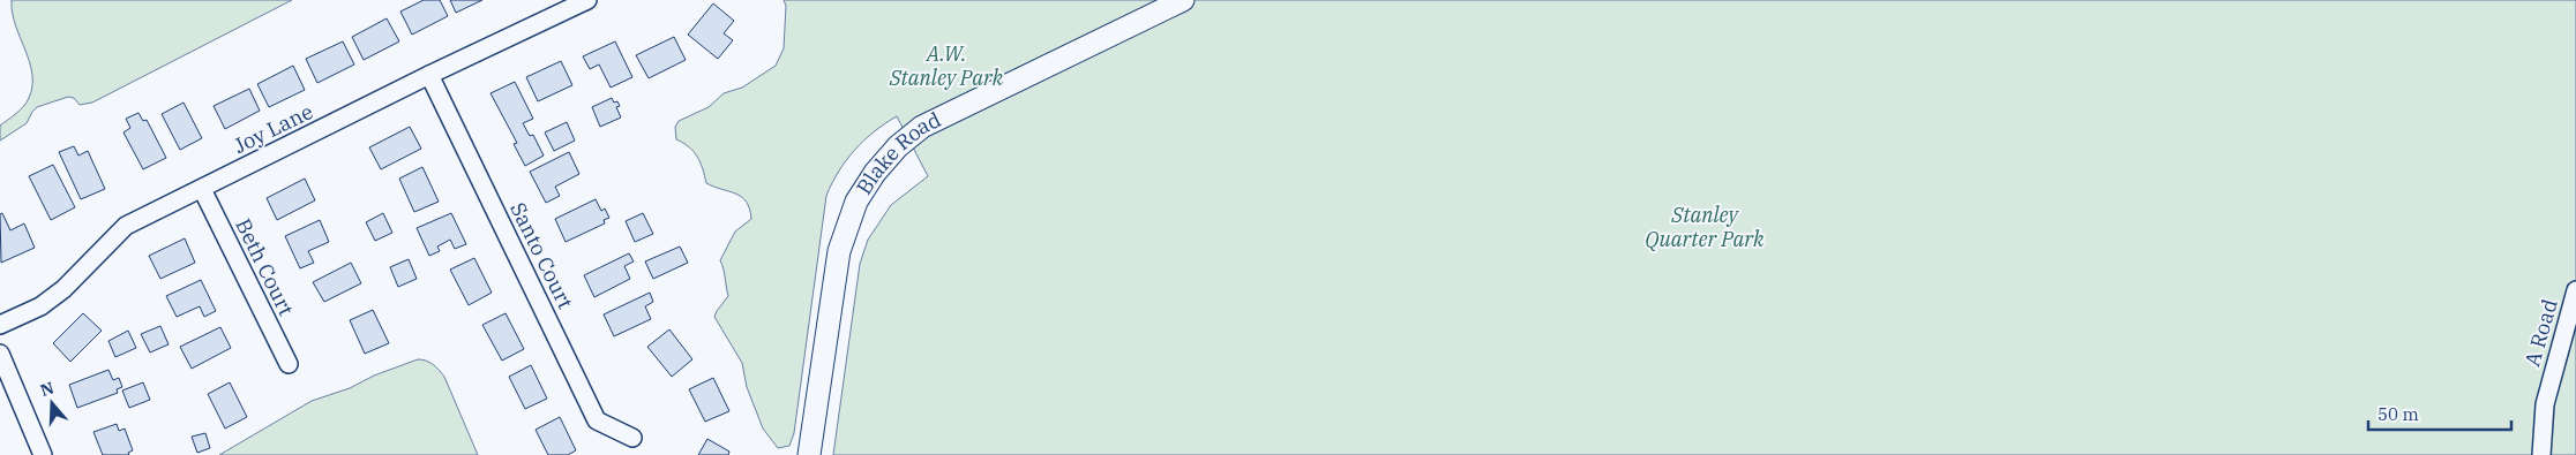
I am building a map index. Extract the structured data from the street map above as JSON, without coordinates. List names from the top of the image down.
{
  "streets": {
    "street": [
      "Joy Lane",
      "Blake Road",
      "Santo Court",
      "Beth Court",
      "A Road"
    ]
  },
  "crossings": [
    ["Joy Lane", "Santo Court"],
    ["Joy Lane", "Beth Court"]
  ],
  "parks": ["A.W. Stanley Park", "Stanley Quarter Park"],
  "scale_bar": "50 m",
  "north": "top"
}
